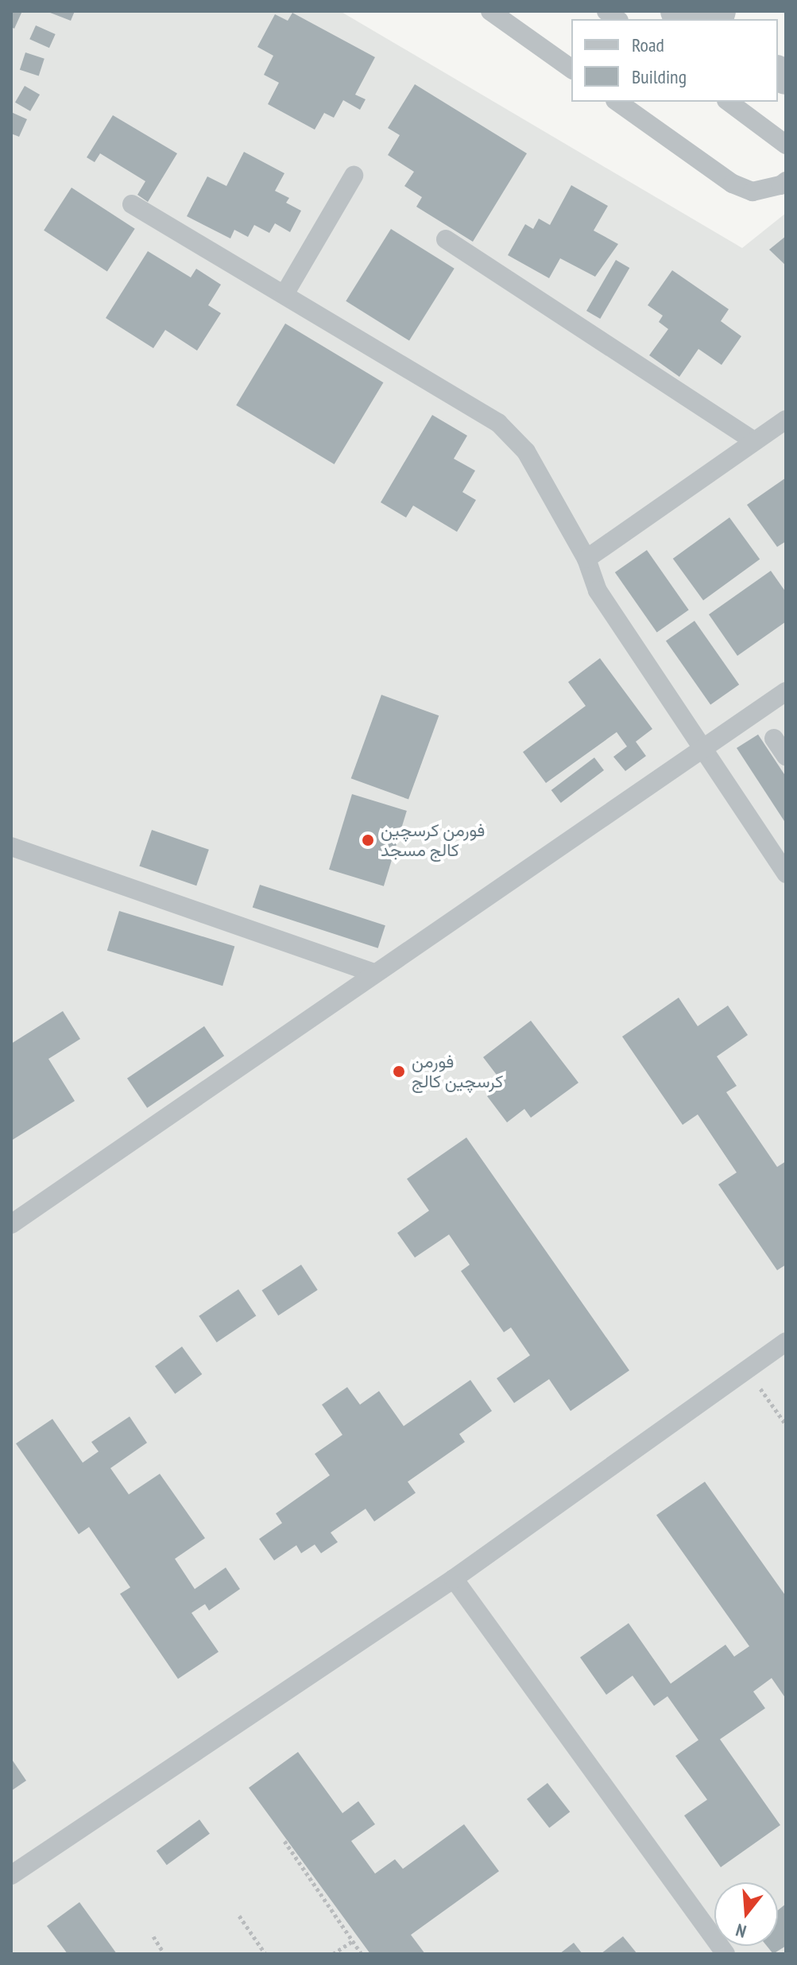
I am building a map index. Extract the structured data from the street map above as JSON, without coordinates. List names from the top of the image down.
{
  "places": ["فورمن کرسچین کالج مسجد", "فورمن کرسچین کالج"],
  "legend": ["Road", "Building"],
  "north": "bottom"
}
